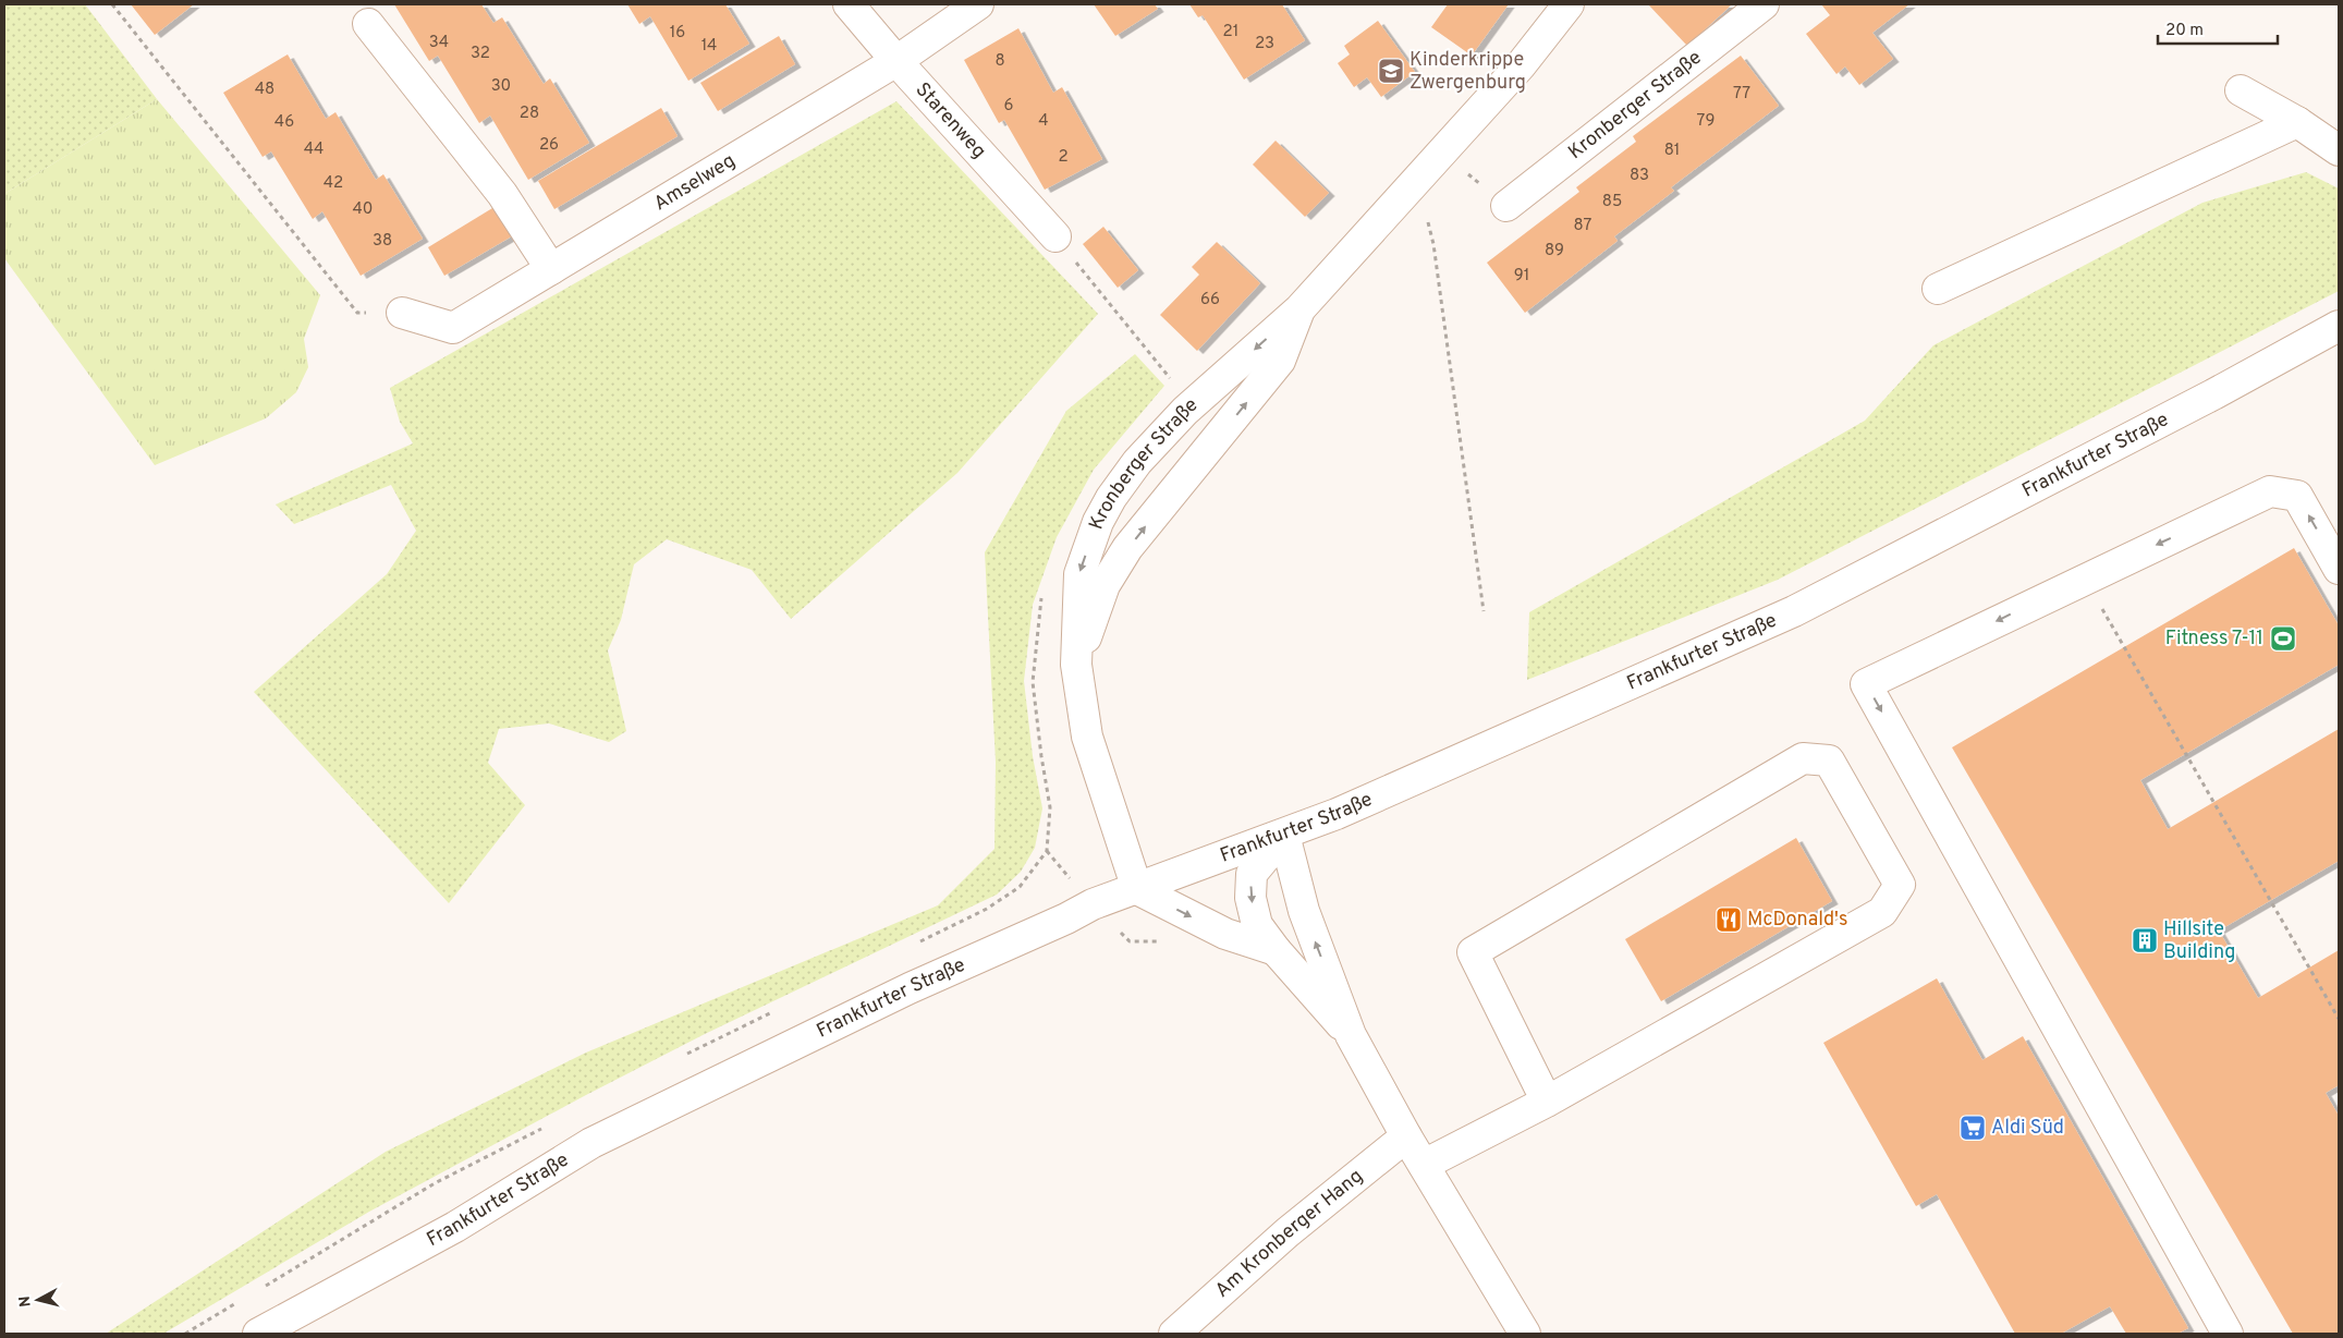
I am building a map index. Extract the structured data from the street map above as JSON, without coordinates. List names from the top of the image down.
{
  "streets": {
    "street": [
      "Kronberger Straße",
      "Starenweg",
      "Amselweg",
      "Frankfurter Straße",
      "Am Kronberger Hang"
    ]
  },
  "crossings": [
    ["Kronberger Straße", "Frankfurter Straße"],
    ["Starenweg", "Amselweg"]
  ],
  "places": {
    "school or university": ["Kinderkrippe Zwergenburg"],
    "sports": ["Fitness 7-11"],
    "restaurant": ["McDonald's"],
    "building": ["Hillsite Building"],
    "supermarket": ["Aldi Süd"]
  },
  "house_numbers": [
    "21",
    "16",
    "34",
    "23",
    "14",
    "32",
    "8",
    "30",
    "48",
    "77",
    "6",
    "28",
    "4",
    "79",
    "46",
    "26",
    "44",
    "81",
    "2",
    "83",
    "42",
    "85",
    "40",
    "87",
    "38",
    "89",
    "91",
    "66"
  ],
  "scale_bar": "20 m",
  "north": "left"
}
